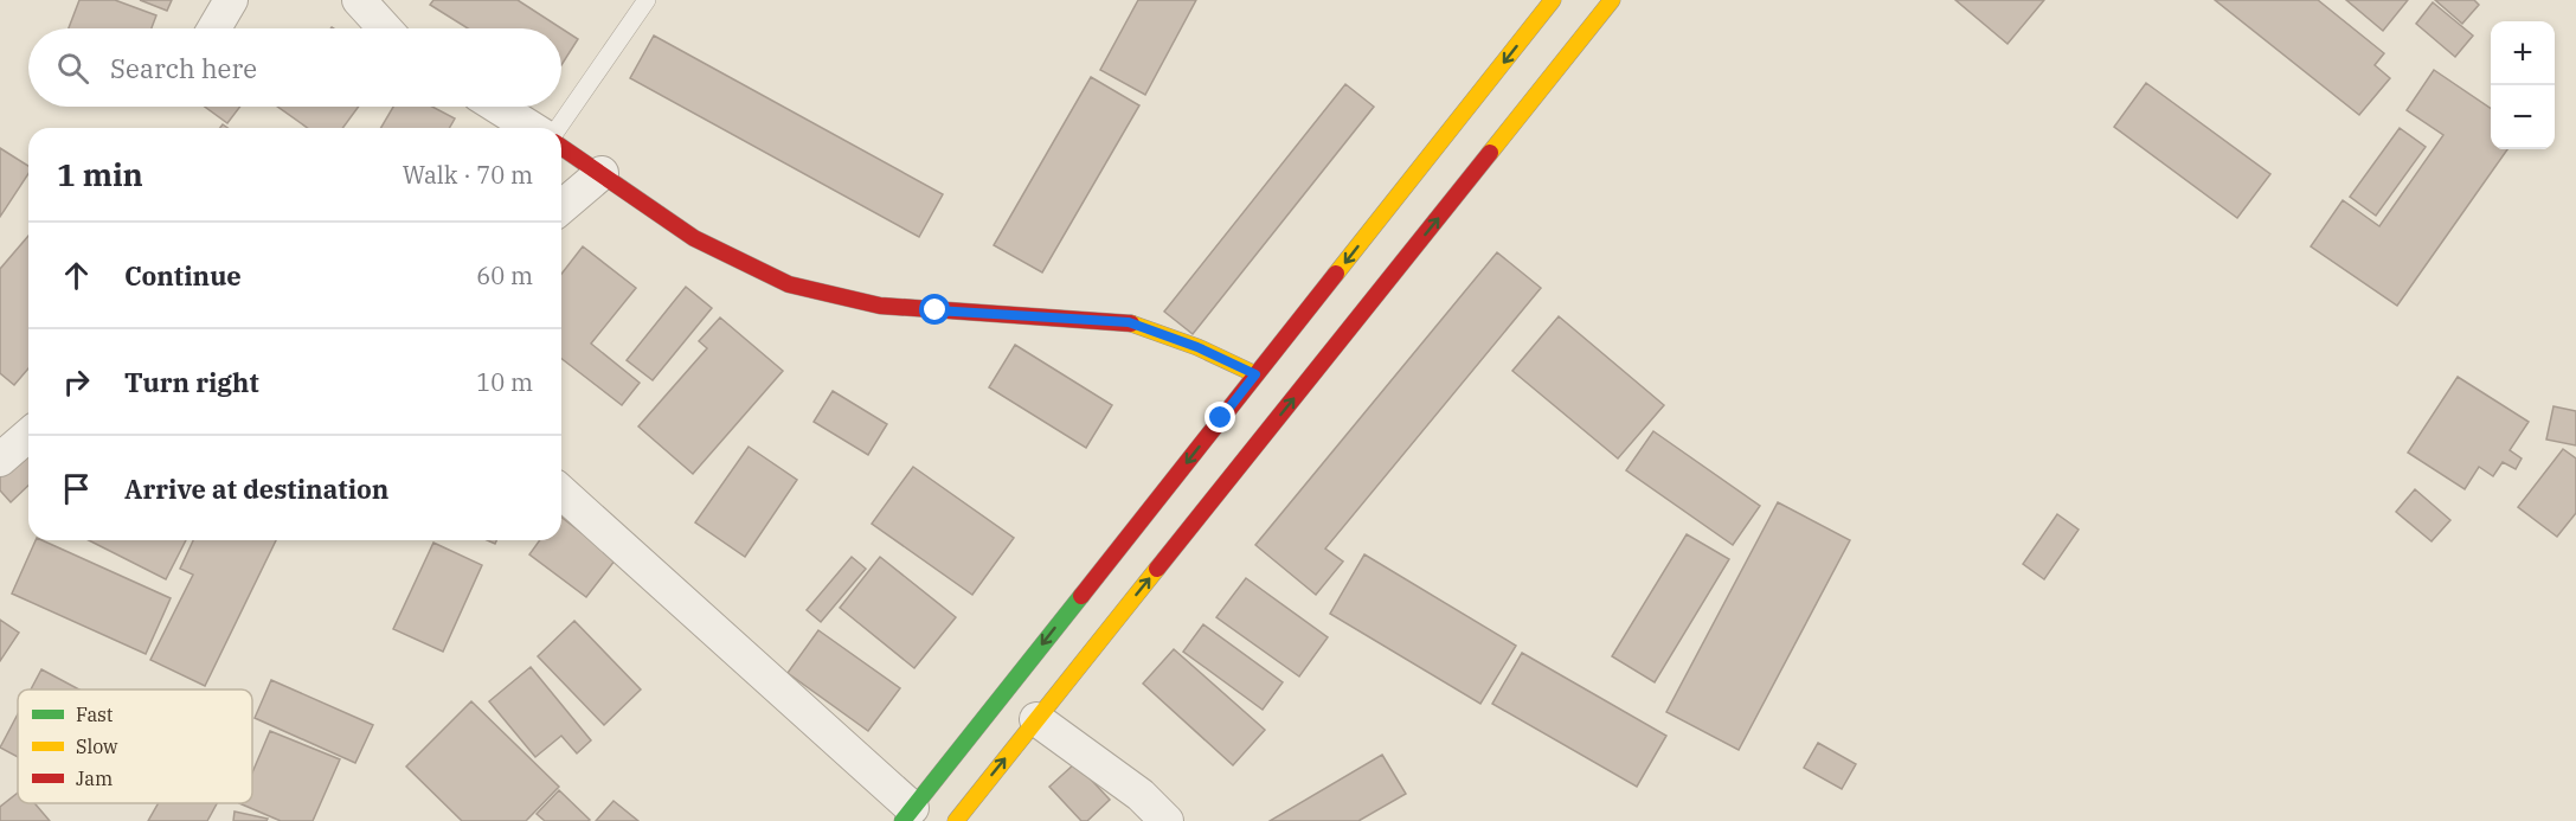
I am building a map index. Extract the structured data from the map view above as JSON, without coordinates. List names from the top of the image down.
{
  "legend": ["Fast", "Slow", "Jam"],
  "page": {
    "map_buttons": ["+", "−"],
    "search": "Search here",
    "heading": ["1 min", "Walk · 70 m"],
    "list": [
      ["Continue", "60 m"],
      ["Turn right", "10 m"],
      "Arrive at destination"
    ]
  }
}
